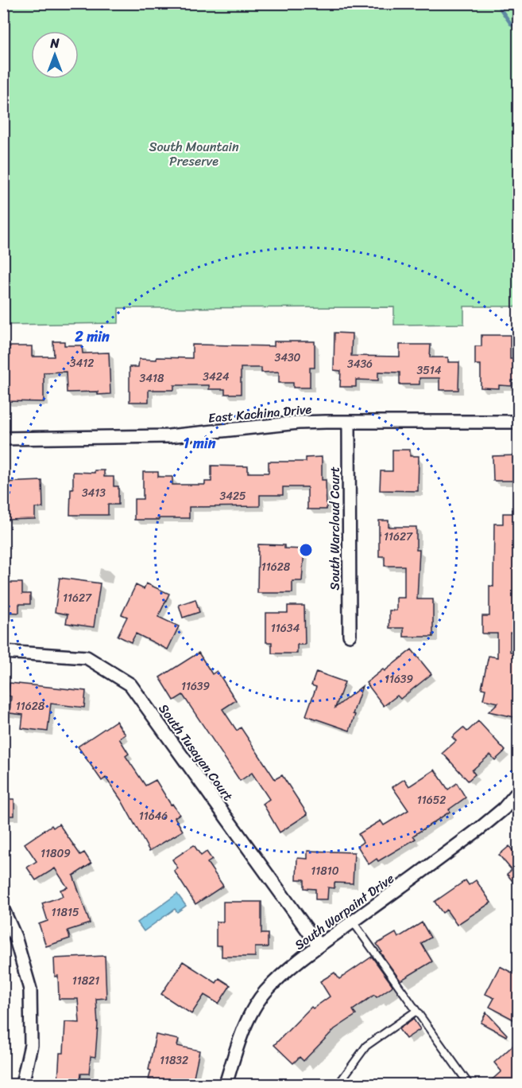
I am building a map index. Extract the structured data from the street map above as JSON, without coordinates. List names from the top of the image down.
{
  "streets": {
    "street": [
      "East Kachina Drive",
      "South Warcloud Court",
      "South Tusayan Court",
      "South Warpaint Drive"
    ]
  },
  "crossings": [
    ["East Kachina Drive", "South Warcloud Court"],
    ["South Tusayan Court", "South Warpaint Drive"]
  ],
  "parks": ["South Mountain Preserve"],
  "house_numbers": [
    "3430",
    "3412",
    "3436",
    "3514",
    "3424",
    "3418",
    "3413",
    "3425",
    "11627",
    "11628",
    "11627",
    "11634",
    "11639",
    "11639",
    "11628",
    "11652",
    "11646",
    "11809",
    "11810",
    "11815",
    "11821",
    "11832"
  ],
  "north": "top",
  "rings": ["2 min", "1 min"]
}
